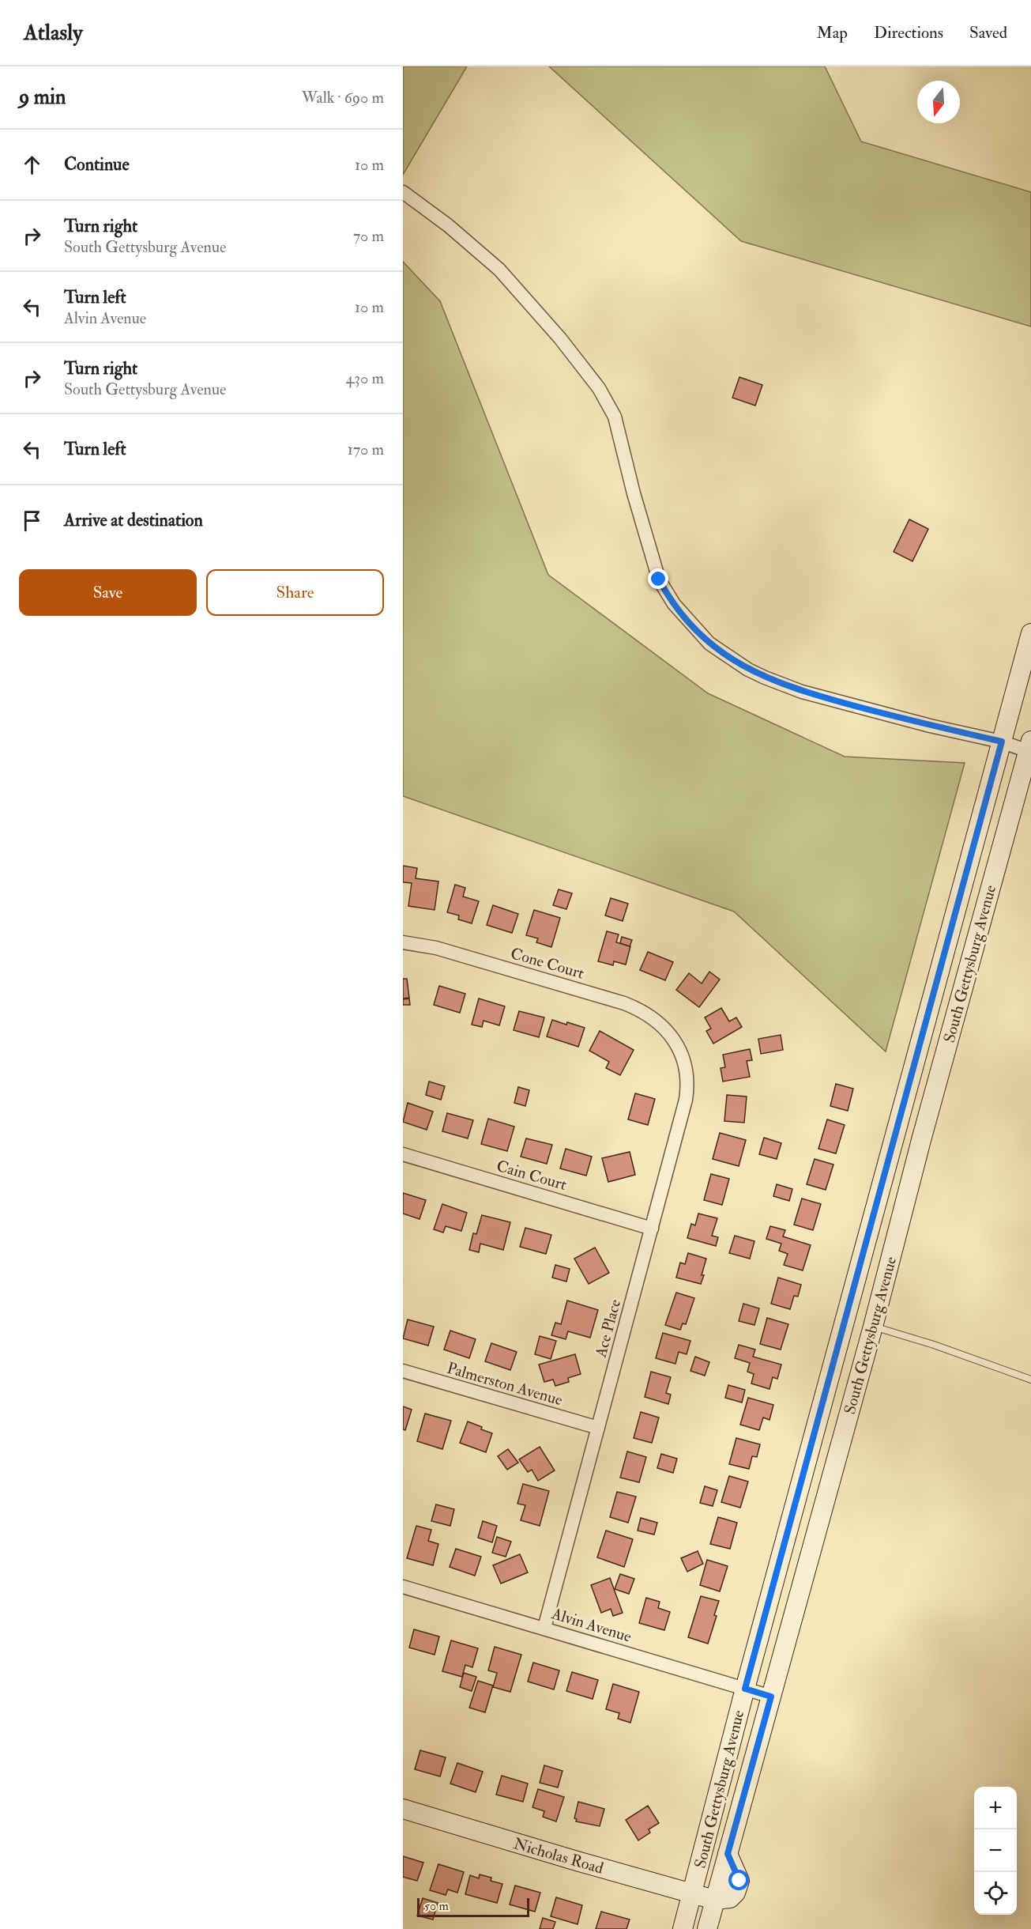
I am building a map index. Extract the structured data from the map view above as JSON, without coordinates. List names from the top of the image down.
{
  "streets": {
    "main road": ["South Gettysburg Avenue", "Nicholas Road"],
    "street": [
      "Cone Court",
      "Cain Court",
      "Ace Place",
      "Palmerston Avenue",
      "Alvin Avenue"
    ]
  },
  "crossings": [
    ["Cone Court", "Ace Place"],
    ["South Gettysburg Avenue", "Alvin Avenue"],
    ["South Gettysburg Avenue", "Nicholas Road"],
    ["Cain Court", "Ace Place"],
    ["Ace Place", "Palmerston Avenue"],
    ["Ace Place", "Alvin Avenue"]
  ],
  "scale_bar": "50 m",
  "north": "bottom",
  "page": {
    "header": "Atlasly",
    "nav": ["Map", "Directions", "Saved"],
    "heading": ["9 min", "Walk · 690 m"],
    "list": [
      ["Continue", "10 m"],
      ["Turn right", "South Gettysburg Avenue", "70 m"],
      ["Turn left", "Alvin Avenue", "10 m"],
      ["Turn right", "South Gettysburg Avenue", "430 m"],
      ["Turn left", "170 m"],
      "Arrive at destination"
    ],
    "buttons": ["Save", "Share"],
    "map_buttons": ["+", "−"],
    "scale": "50 m"
  }
}
